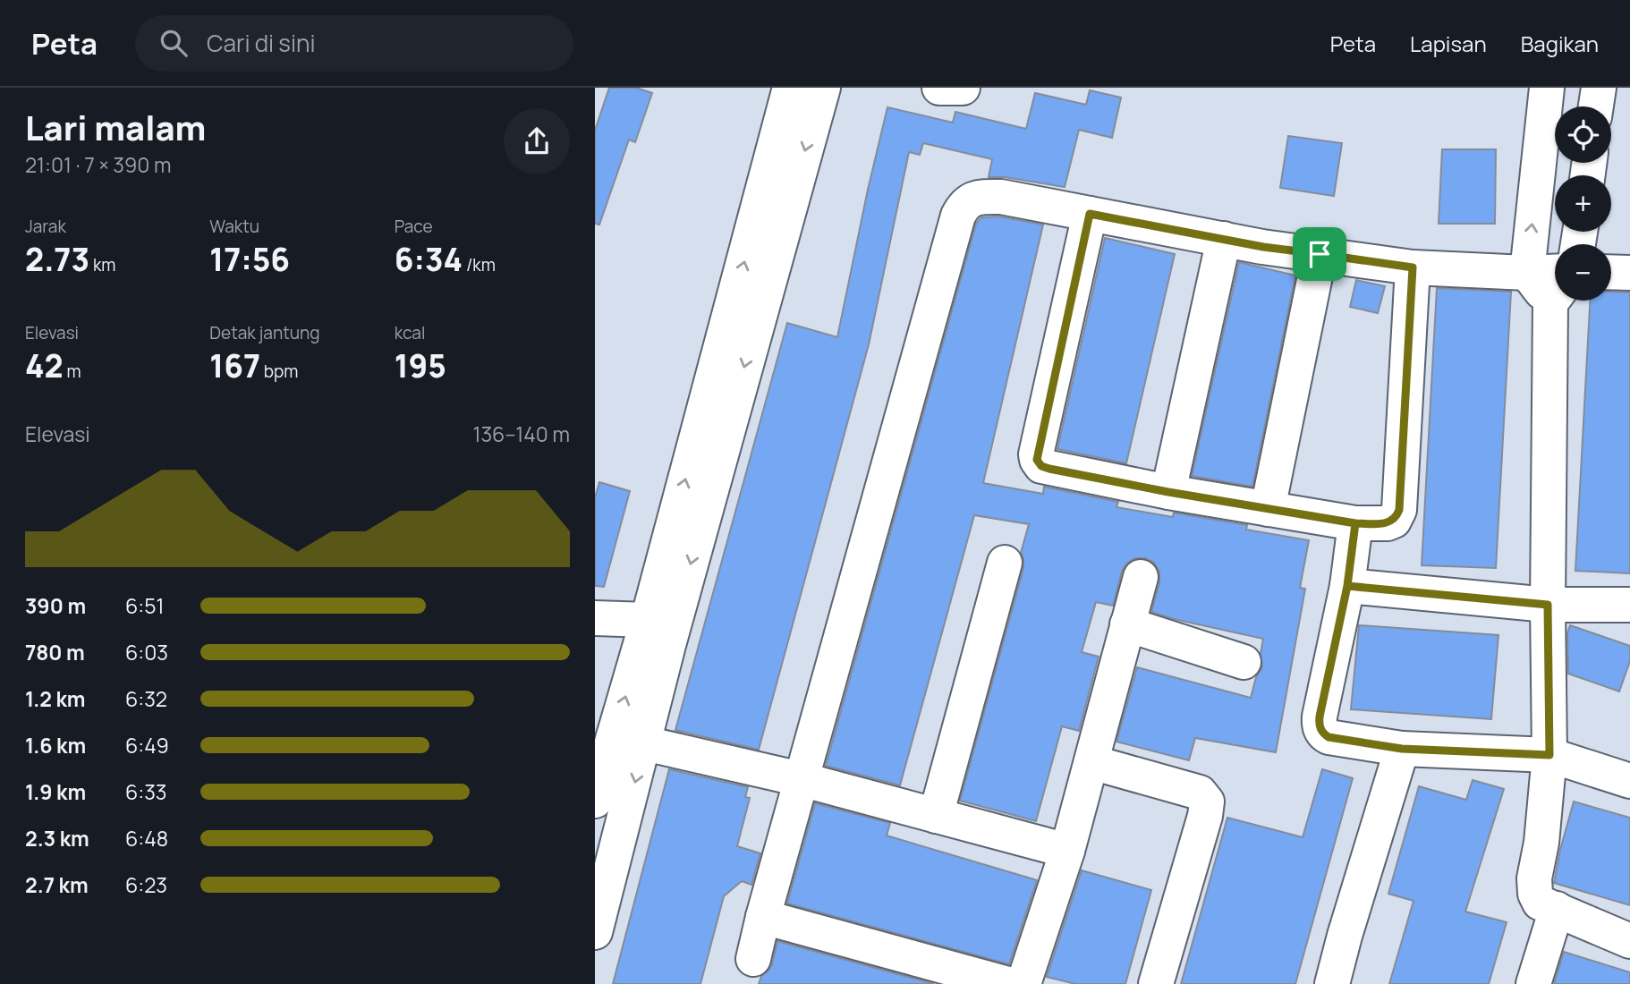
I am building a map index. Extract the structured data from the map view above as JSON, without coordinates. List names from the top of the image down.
{
  "page": {
    "header": "Peta",
    "search": "Cari di sini",
    "nav": ["Peta", "Lapisan", "Bagikan"],
    "heading": ["Lari malam", "21:01 · 7 × 390 m"],
    "map_buttons": ["+", "−"],
    "stats": [
      ["Jarak", "2.73 km"],
      ["Waktu", "17:56"],
      ["Pace", "6:34 /km"],
      ["Elevasi", "42 m"],
      ["Detak jantung", "167 bpm"],
      ["kcal", "195"]
    ],
    "chart": ["Elevasi", "136–140 m"],
    "list": [
      {
        "name": "390 m",
        "note": "6:51"
      },
      {
        "name": "780 m",
        "note": "6:03"
      },
      {
        "name": "1.2 km",
        "note": "6:32"
      },
      {
        "name": "1.6 km",
        "note": "6:49"
      },
      {
        "name": "1.9 km",
        "note": "6:33"
      },
      {
        "name": "2.3 km",
        "note": "6:48"
      },
      {
        "name": "2.7 km",
        "note": "6:23"
      }
    ]
  }
}
